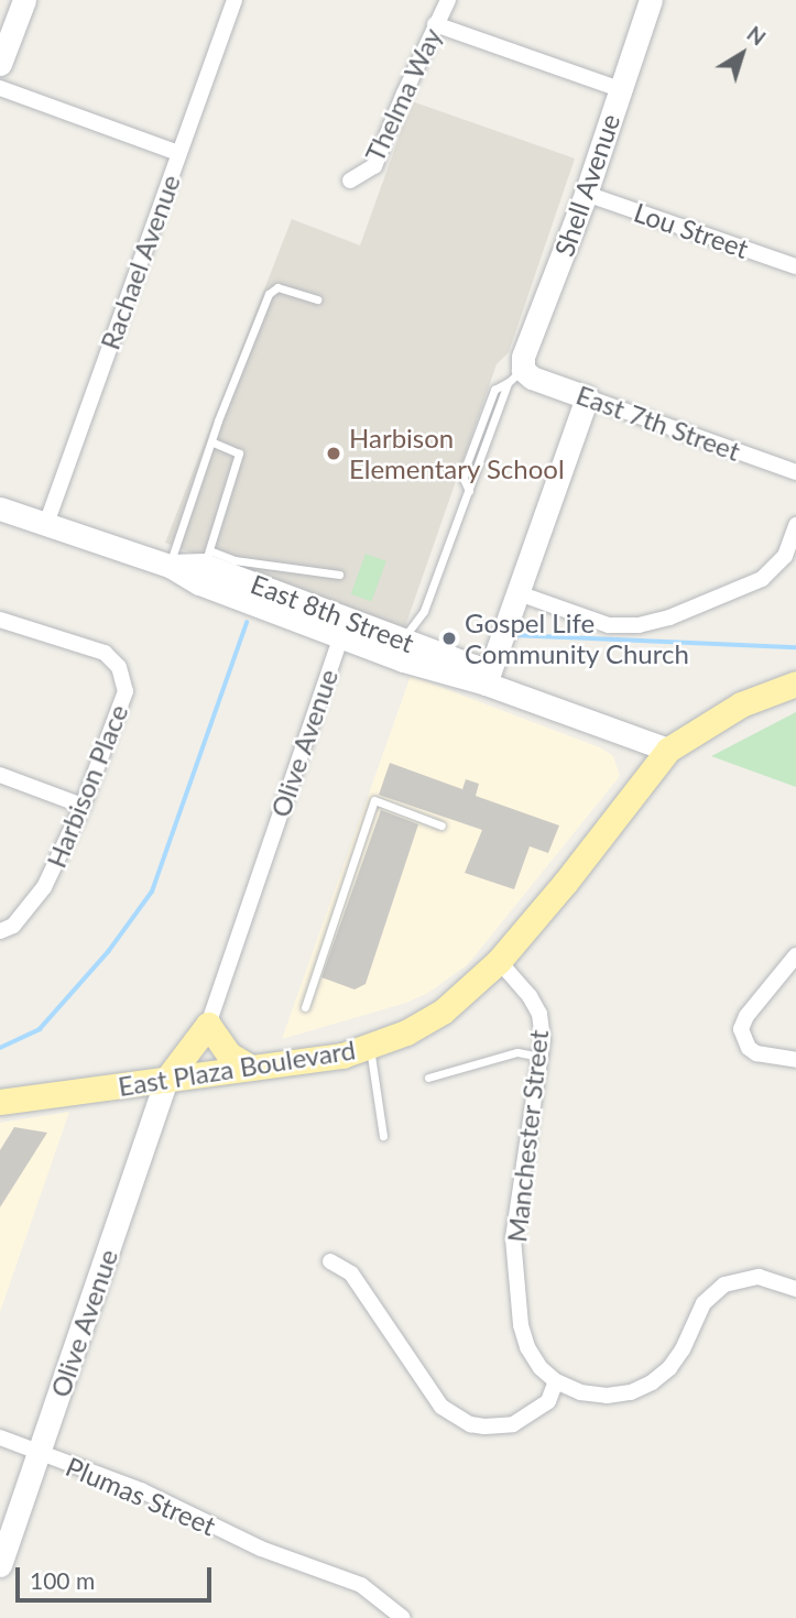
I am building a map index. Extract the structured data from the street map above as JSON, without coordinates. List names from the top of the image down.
{
  "streets": {
    "main road": ["East Plaza Boulevard"],
    "street": [
      "Thelma Way",
      "Shell Avenue",
      "Lou Street",
      "Rachael Avenue",
      "East 7th Street",
      "East 8th Street",
      "Olive Avenue",
      "Harbison Place",
      "Manchester Street",
      "Plumas Street"
    ]
  },
  "crossings": [
    ["Shell Avenue", "Lou Street"],
    ["Shell Avenue", "East 7th Street"],
    ["Rachael Avenue", "East 8th Street"],
    ["East 8th Street", "Olive Avenue"],
    ["East 8th Street", "East Plaza Boulevard"],
    ["Olive Avenue", "East Plaza Boulevard"],
    ["Olive Avenue", "Plumas Street"],
    ["East Plaza Boulevard", "Manchester Street"]
  ],
  "places": ["Harbison Elementary School", "Gospel Life Community Church"],
  "scale_bar": "100 m",
  "north": "top right"
}
